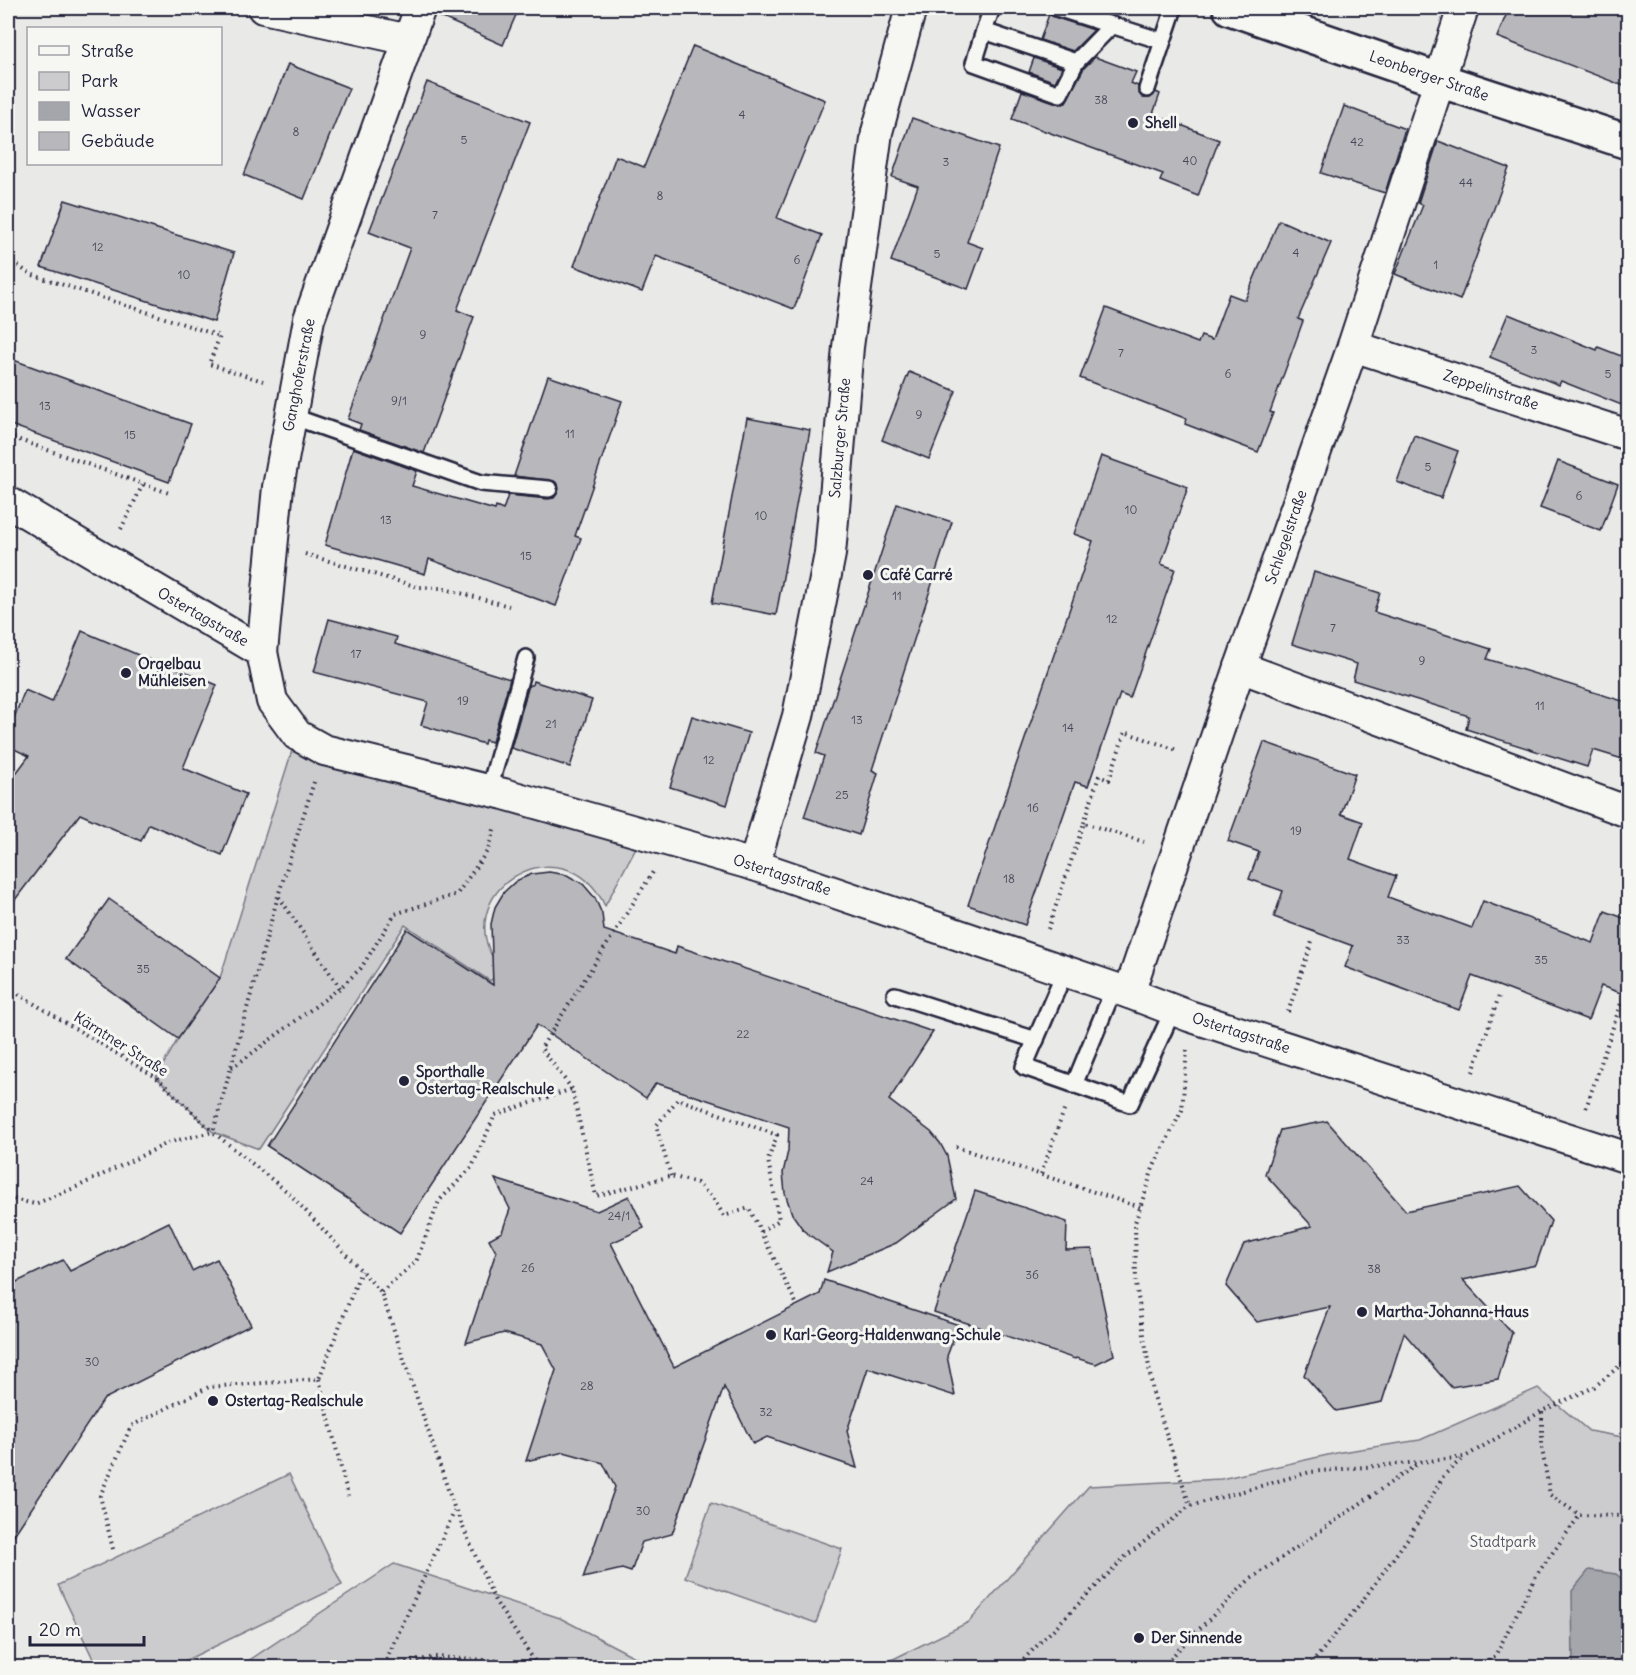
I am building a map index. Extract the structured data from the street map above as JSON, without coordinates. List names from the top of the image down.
{
  "streets": {
    "street": [
      "Leonberger Straße",
      "Ganghoferstraße",
      "Zeppelinstraße",
      "Salzburger Straße",
      "Schlegelstraße",
      "Ostertagstraße"
    ],
    "path": ["Kärntner Straße"]
  },
  "crossings": [
    ["Leonberger Straße", "Schlegelstraße"],
    ["Ganghoferstraße", "Ostertagstraße"],
    ["Zeppelinstraße", "Schlegelstraße"],
    ["Salzburger Straße", "Ostertagstraße"],
    ["Schlegelstraße", "Ostertagstraße"]
  ],
  "parks": ["Stadtpark"],
  "places": [
    "Shell",
    "Café Carré",
    "Orgelbau Mühleisen",
    "Sporthalle Ostertag-Realschule",
    "Martha-Johanna-Haus",
    "Karl-Georg-Haldenwang-Schule",
    "Ostertag-Realschule",
    "Der Sinnende"
  ],
  "house_numbers": [
    "38",
    "4",
    "8",
    "5",
    "42",
    "40",
    "3",
    "44",
    "8",
    "7",
    "12",
    "4",
    "5",
    "6",
    "1",
    "10",
    "9",
    "3",
    "7",
    "6",
    "5",
    "9/1",
    "13",
    "9",
    "11",
    "15",
    "5",
    "6",
    "10",
    "10",
    "13",
    "15",
    "11",
    "12",
    "7",
    "17",
    "9",
    "19",
    "11",
    "13",
    "21",
    "14",
    "12",
    "25",
    "16",
    "19",
    "18",
    "33",
    "35",
    "35",
    "22",
    "24",
    "24/1",
    "26",
    "38",
    "36",
    "30",
    "28",
    "32",
    "30"
  ],
  "legend": [
    "Straße",
    "Park",
    "Wasser",
    "Gebäude"
  ],
  "scale_bar": "20 m"
}
